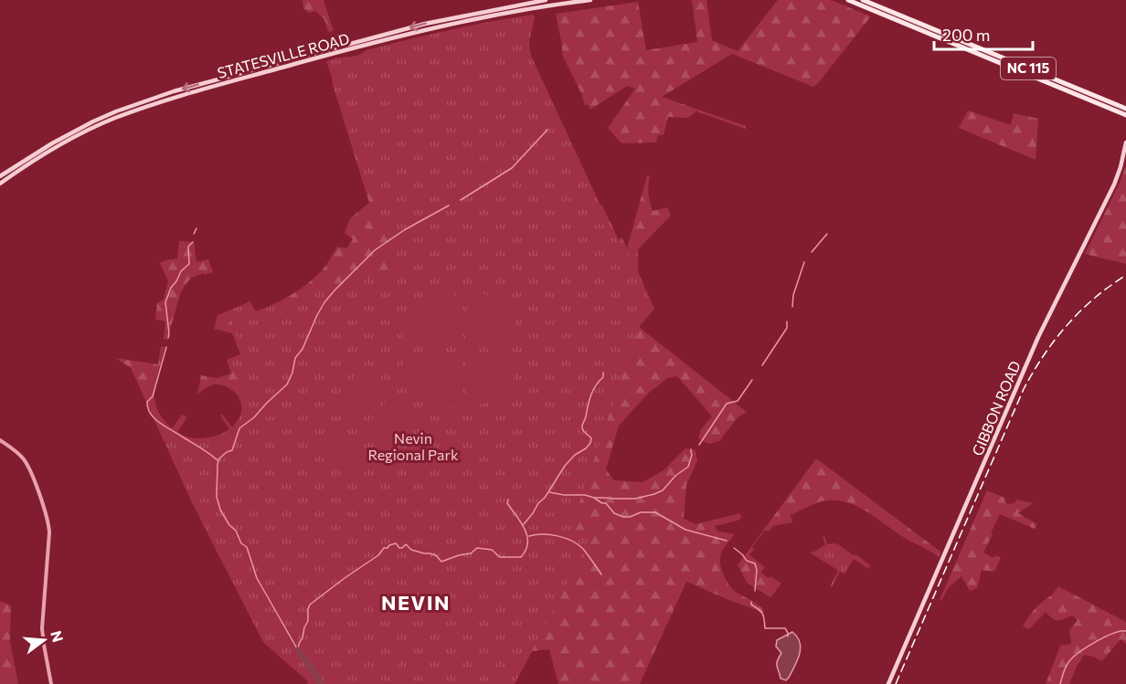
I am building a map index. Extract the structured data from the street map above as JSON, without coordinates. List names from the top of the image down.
{
  "streets": {
    "main road": ["STATESVILLE ROAD", "NC 115", "GIBBON ROAD"]
  },
  "districts": ["NEVIN"],
  "parks": ["Nevin Regional Park"],
  "scale_bar": "200 m",
  "north": "right"
}
